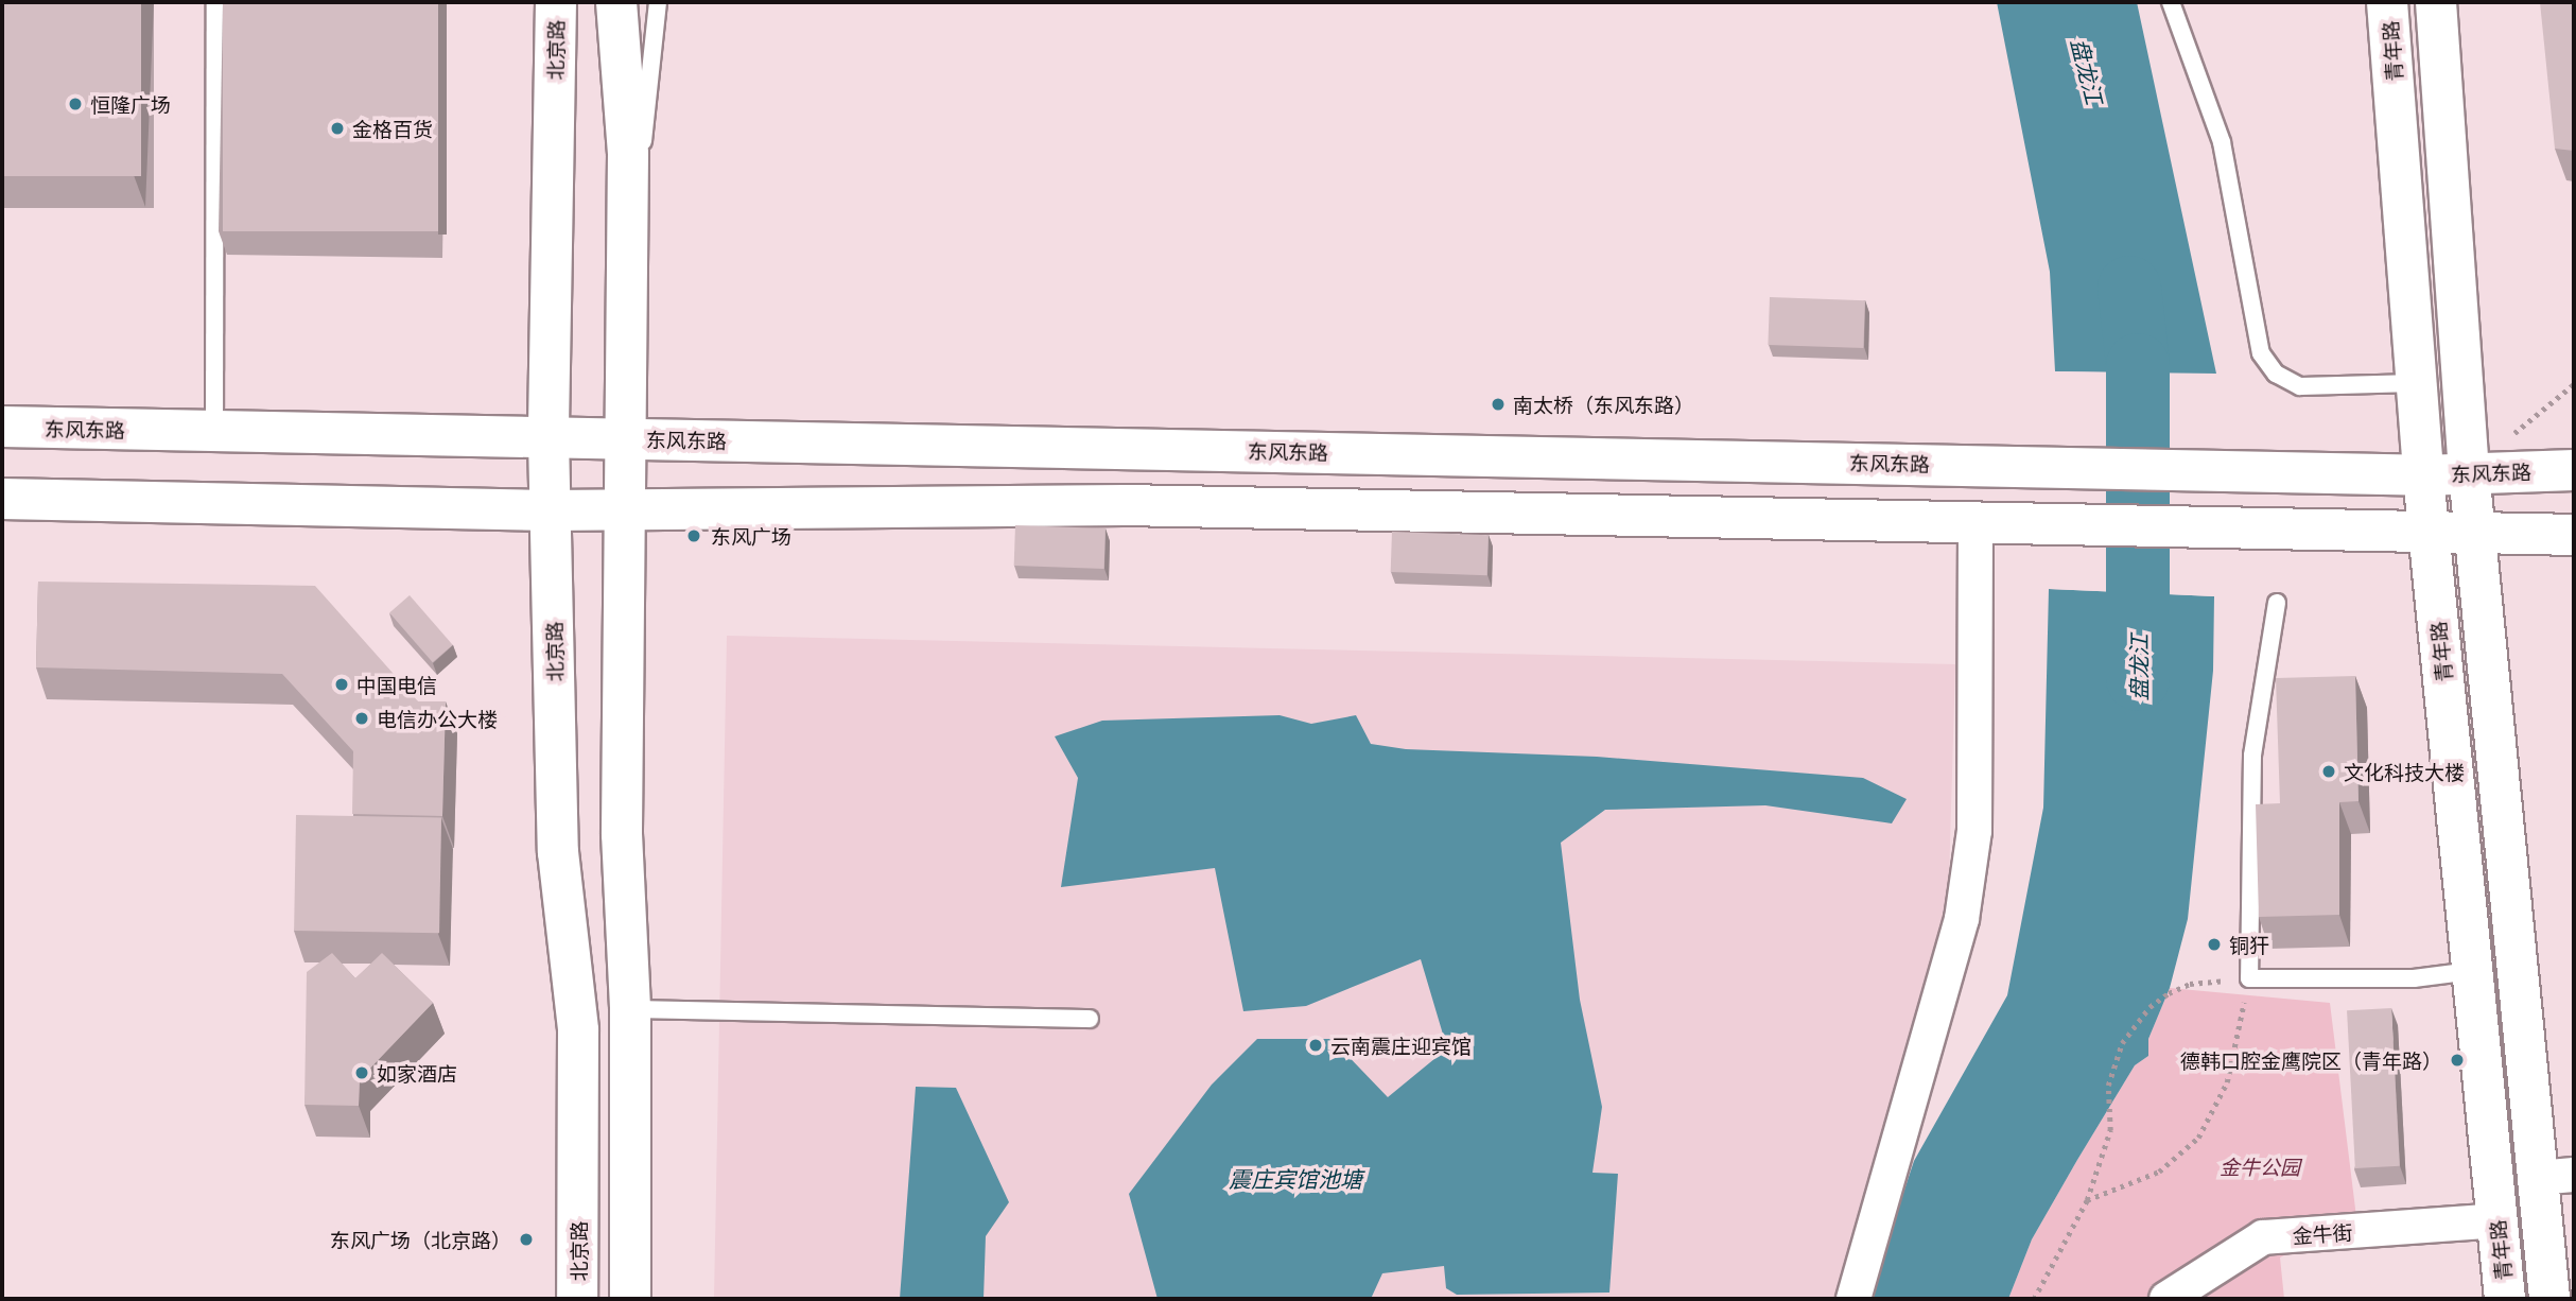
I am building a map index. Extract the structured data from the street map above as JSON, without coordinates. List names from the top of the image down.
{
  "streets": {
    "main road": ["北京路", "青年路", "东风东路"],
    "street": ["金牛街"]
  },
  "crossings": [
    ["北京路", "东风东路"],
    ["青年路", "东风东路"],
    ["青年路", "金牛街"]
  ],
  "water": ["盘龙江", "震庄宾馆池塘"],
  "parks": ["金牛公园"],
  "places": [
    "恒隆广场",
    "金格百货",
    "南太桥（东风东路）",
    "东风广场",
    "中国电信",
    "电信办公大楼",
    "文化科技大楼",
    "铜犴",
    "云南震庄迎宾馆",
    "德韩口腔金鹰院区（青年路）",
    "如家酒店",
    "东风广场（北京路）"
  ]
}
